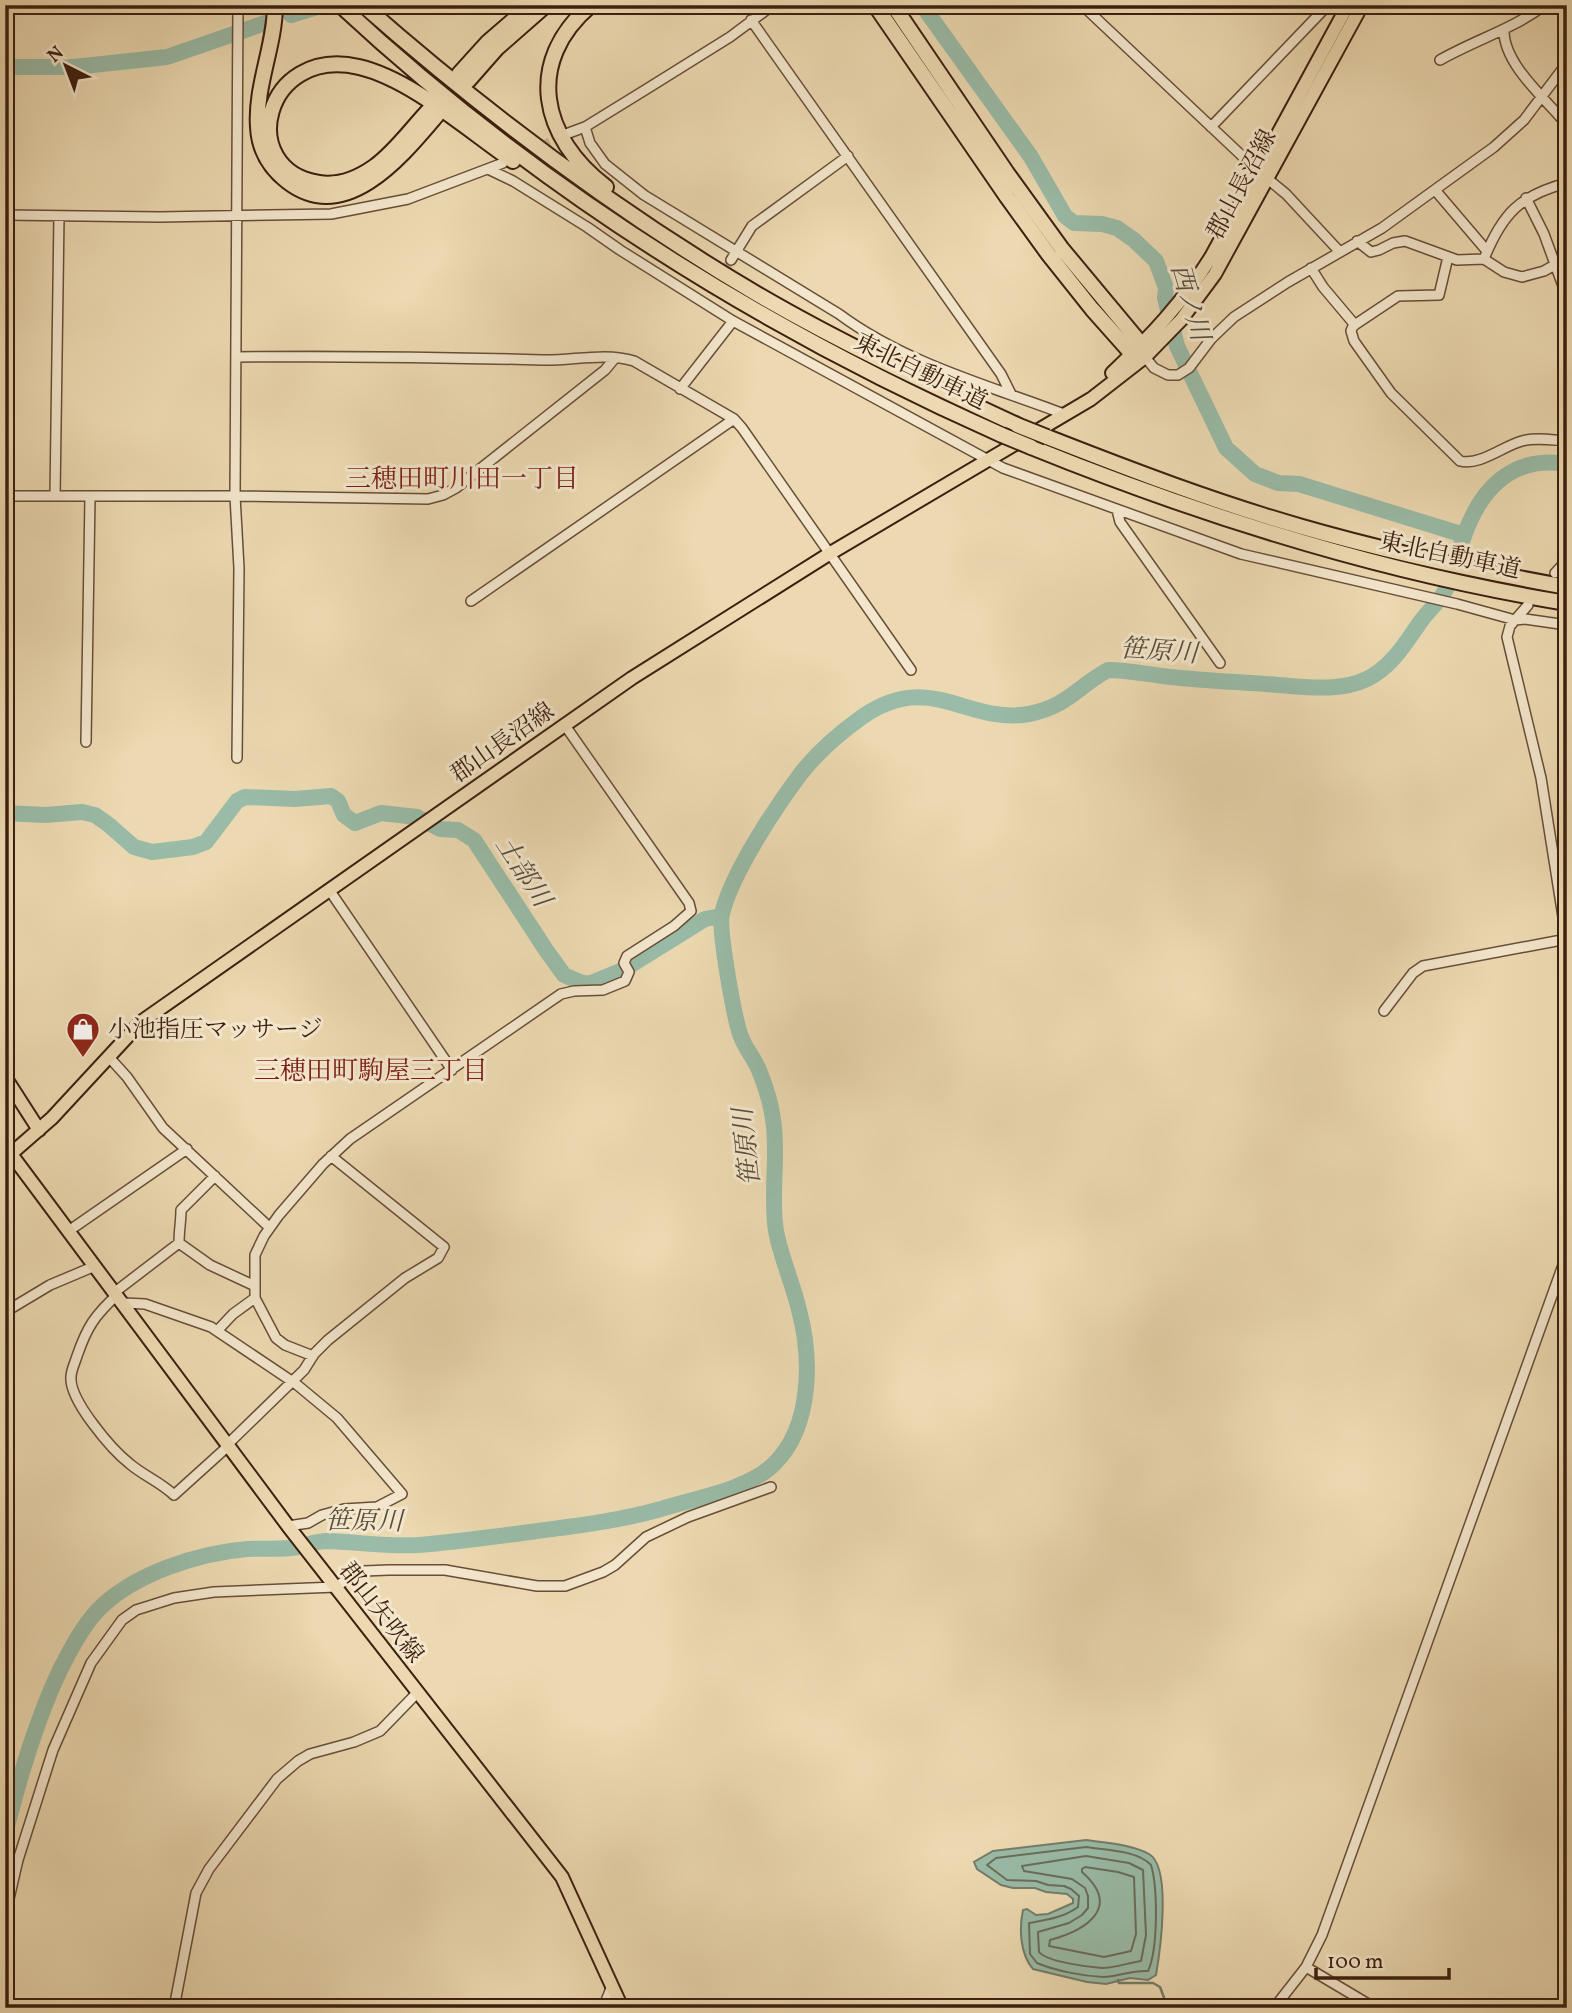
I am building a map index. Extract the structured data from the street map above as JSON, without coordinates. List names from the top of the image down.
{
  "streets": {
    "highway": ["東北自動車道"],
    "main road": ["郡山長沼線", "郡山矢吹線"]
  },
  "crossings": [
    ["郡山長沼線", "郡山矢吹線"]
  ],
  "districts": ["三穂田町川田一丁目", "三穂田町駒屋三丁目"],
  "water": ["西ノ川", "笹原川", "土部川"],
  "places": {
    "shop": ["小池指圧マッサージ"]
  },
  "scale_bar": "100 m",
  "north": "top left"
}
